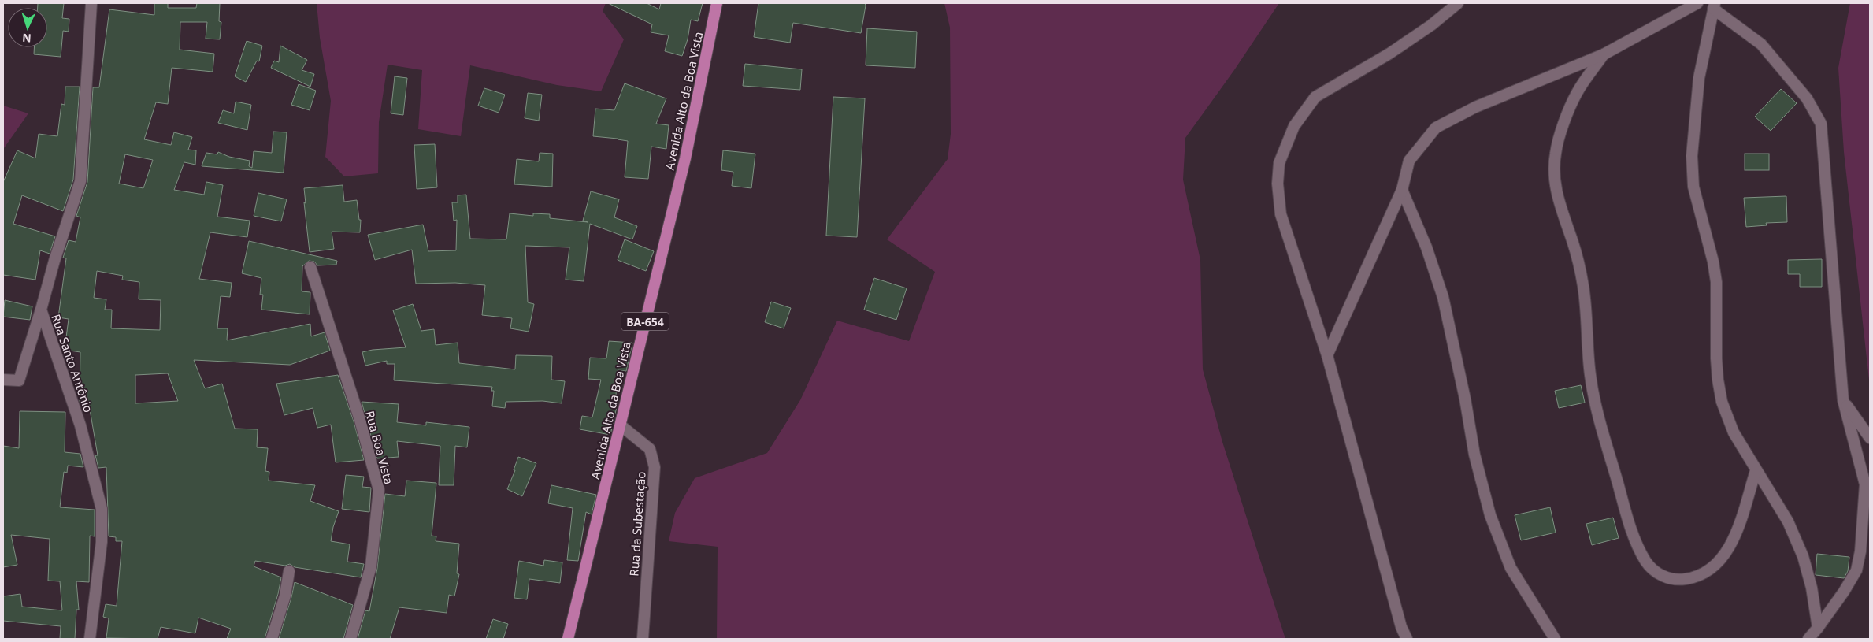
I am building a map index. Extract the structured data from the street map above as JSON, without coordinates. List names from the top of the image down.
{
  "streets": {
    "main road": ["Avenida Alto da Boa Vista", "BA-654"],
    "street": ["Rua Santo Antônio", "Rua Boa Vista", "Rua da Subestação"]
  },
  "crossings": [
    ["Avenida Alto da Boa Vista", "Rua da Subestação"]
  ],
  "north": "bottom"
}
